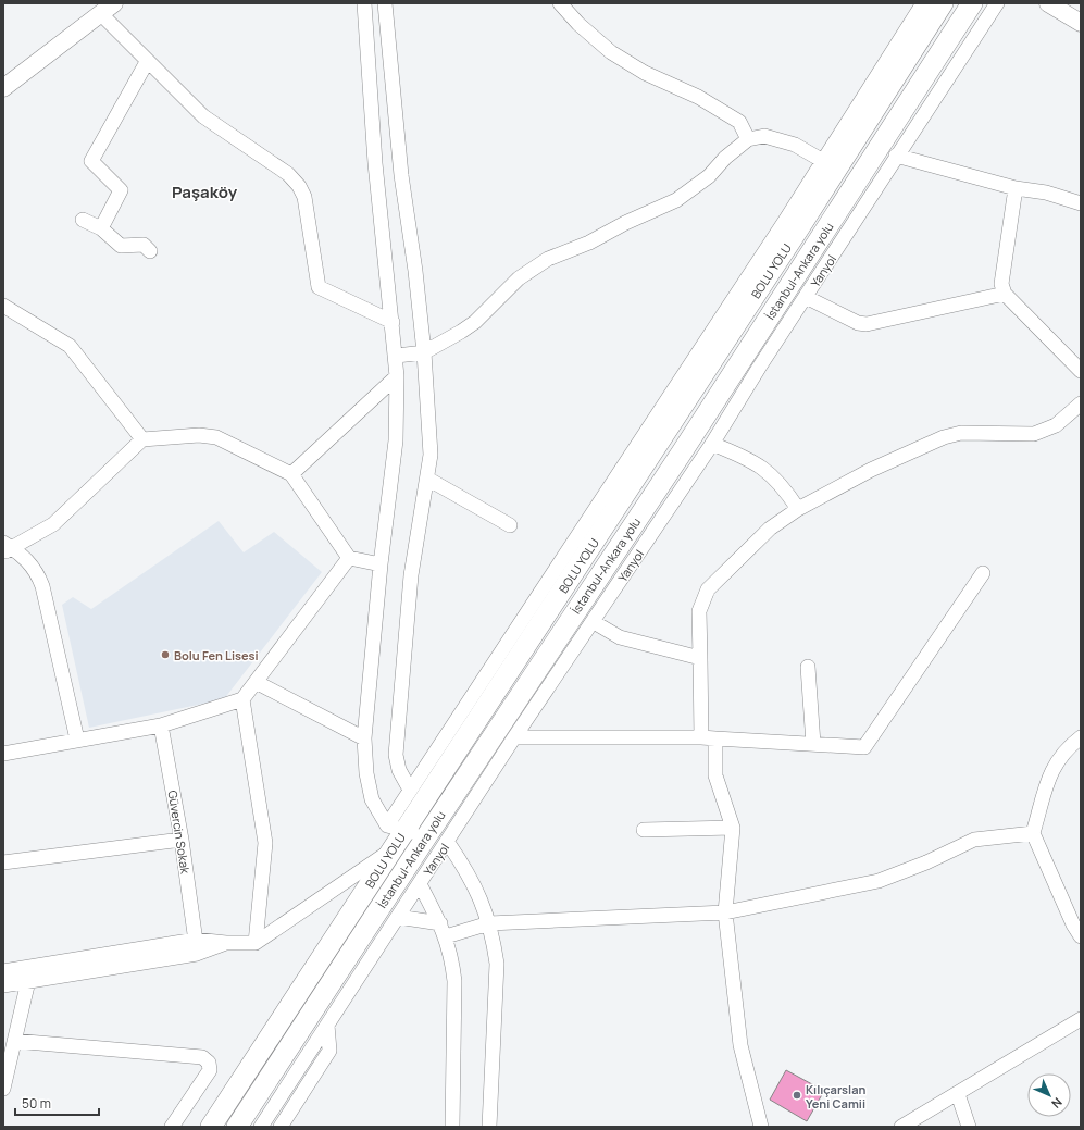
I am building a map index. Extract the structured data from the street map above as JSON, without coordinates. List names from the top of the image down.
{
  "streets": {
    "highway": ["BOLU YOLU", "İstanbul-Ankara yolu"],
    "street": ["Yanyol", "Güvercin Sokak"]
  },
  "districts": ["Paşaköy"],
  "places": ["Bolu Fen Lisesi", "Kılıçarslan Yeni Camii"],
  "scale_bar": "50 m",
  "north": "bottom right"
}
